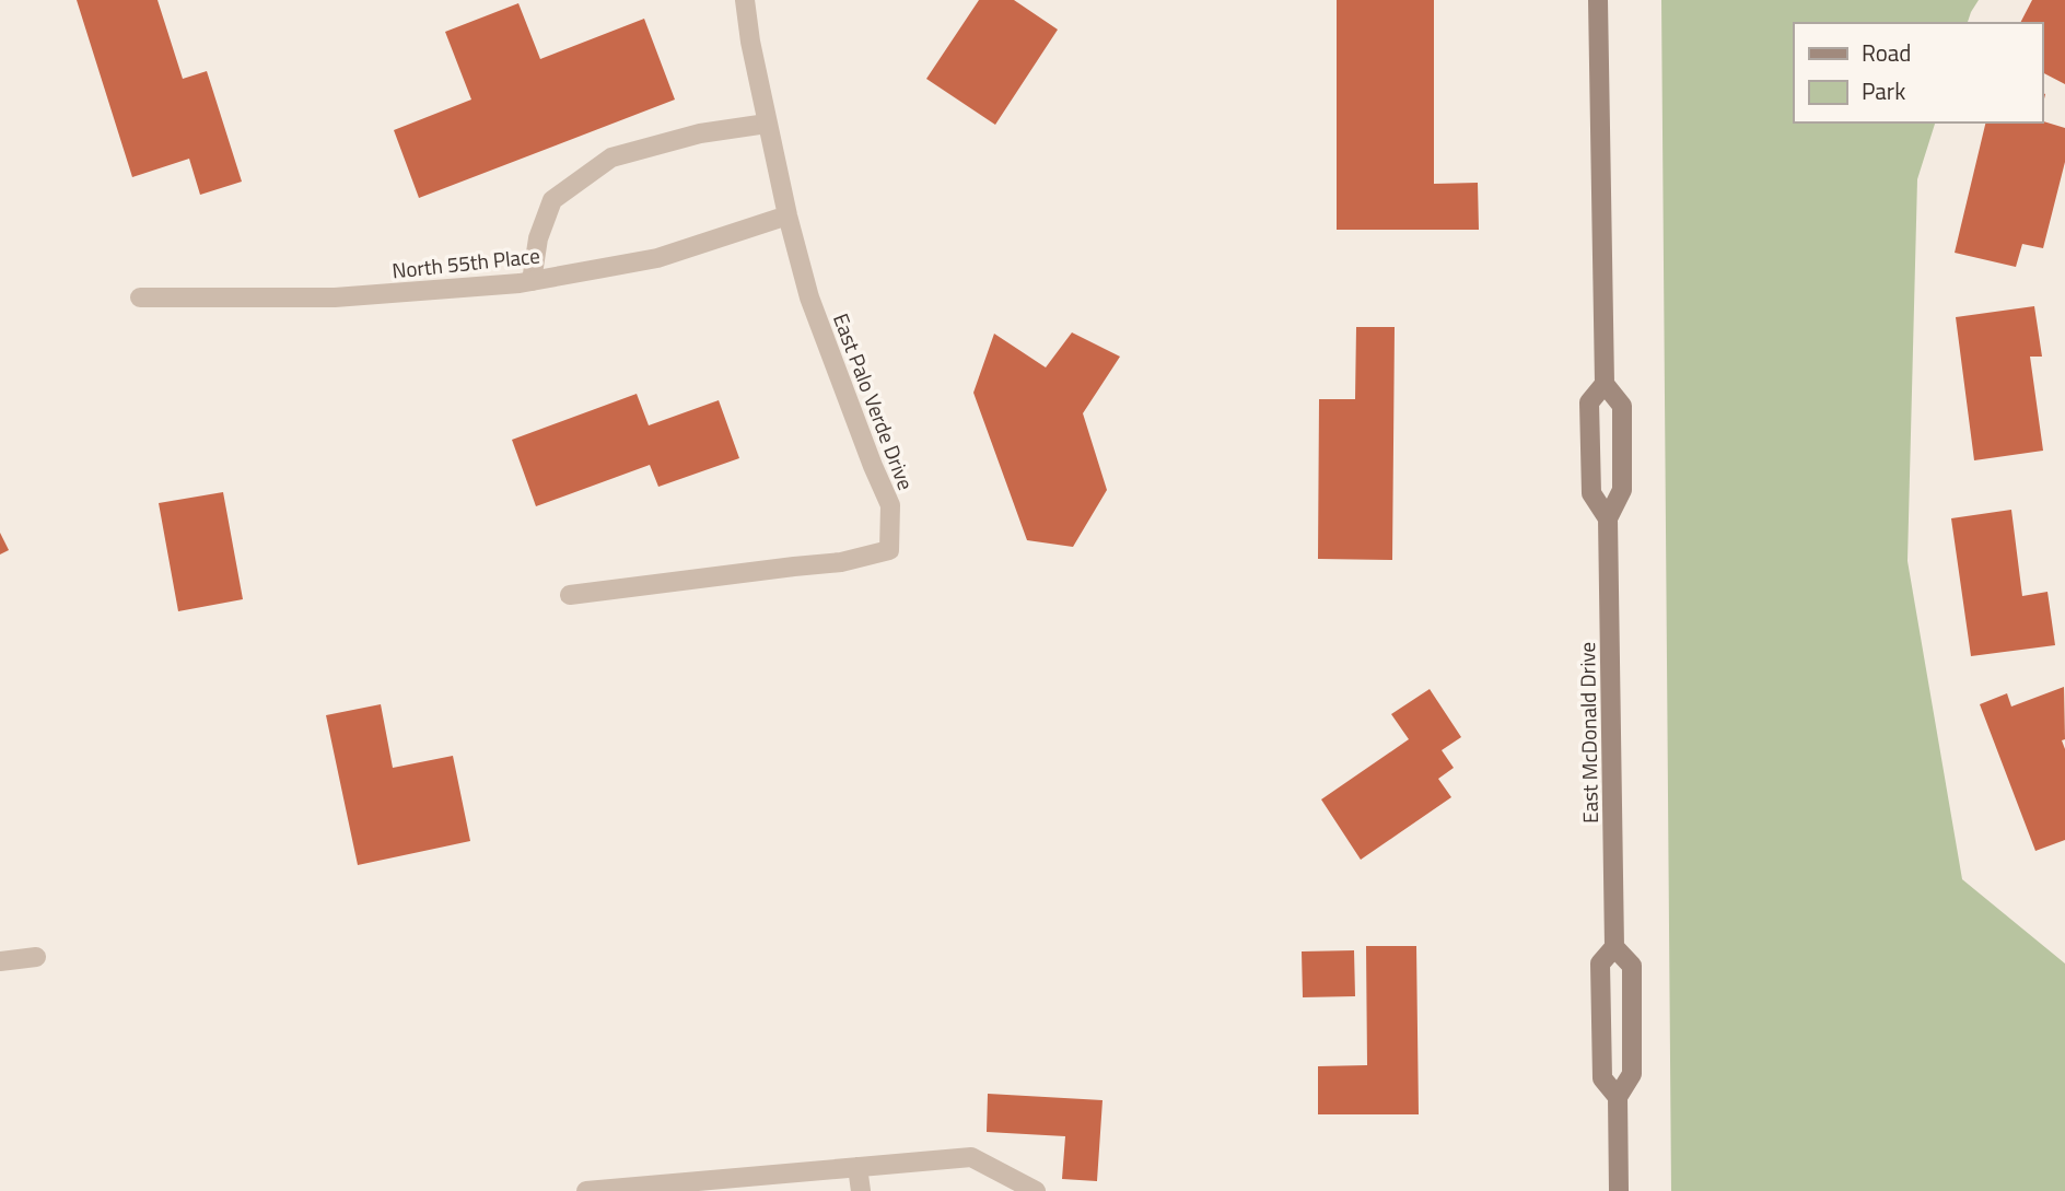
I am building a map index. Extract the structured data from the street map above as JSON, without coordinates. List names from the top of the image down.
{
  "streets": {
    "street": ["North 55th Place", "East Palo Verde Drive", "East McDonald Drive"]
  },
  "crossings": [
    ["North 55th Place", "East Palo Verde Drive"]
  ],
  "legend": ["Road", "Park"]
}
